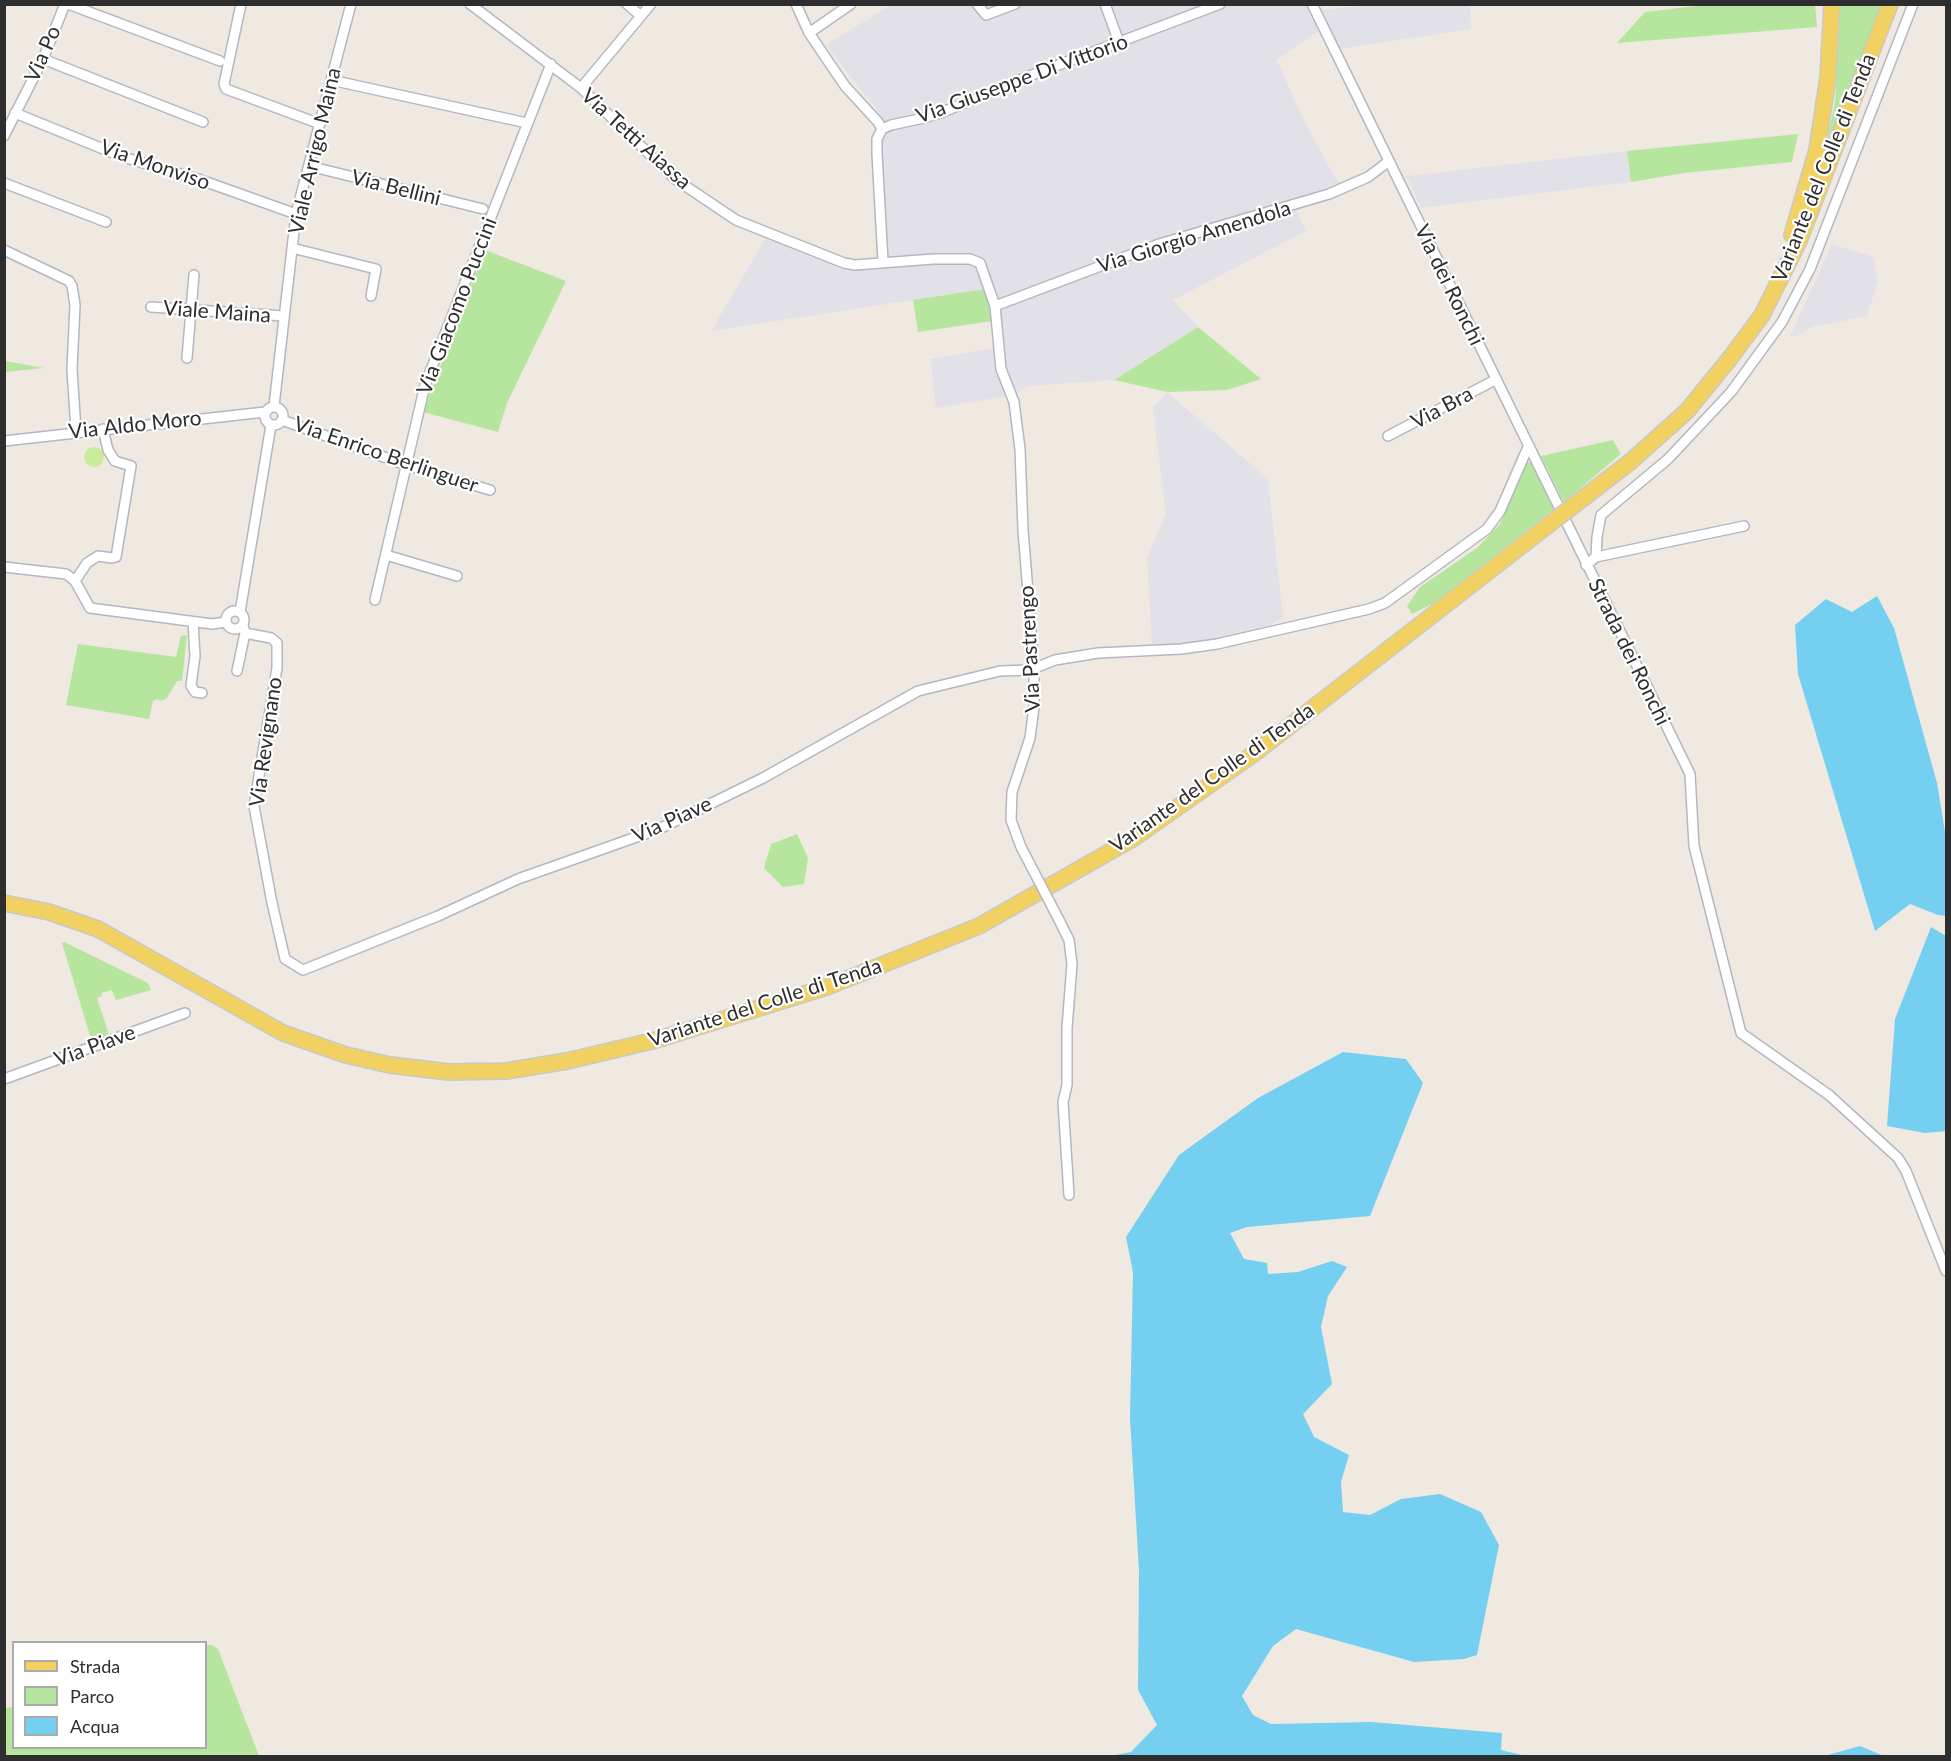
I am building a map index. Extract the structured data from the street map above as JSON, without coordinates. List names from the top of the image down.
{
  "streets": {
    "main road": ["Variante del Colle di Tenda"],
    "street": [
      "Via Po",
      "Via Giuseppe Di Vittorio",
      "Via Tetti Aiassa",
      "Viale Arrigo Maina",
      "Via Monviso",
      "Via Bellini",
      "Via Giorgio Amendola",
      "Via dei Ronchi",
      "Via Giacomo Puccini",
      "Viale Maina",
      "Via Bra",
      "Via Aldo Moro",
      "Via Enrico Berlinguer",
      "Via Pastrengo",
      "Strada dei Ronchi",
      "Via Revignano",
      "Via Piave"
    ]
  },
  "crossings": [
    ["Via Po", "Via Monviso"],
    ["Via Tetti Aiassa", "Via Giorgio Amendola"],
    ["Via Tetti Aiassa", "Via Giacomo Puccini"],
    ["Via Tetti Aiassa", "Via Pastrengo"],
    ["Viale Arrigo Maina", "Via Monviso"],
    ["Viale Arrigo Maina", "Via Bellini"],
    ["Viale Arrigo Maina", "Viale Maina"],
    ["Viale Arrigo Maina", "Via Aldo Moro"],
    ["Viale Arrigo Maina", "Via Enrico Berlinguer"],
    ["Via Giorgio Amendola", "Via dei Ronchi"],
    ["Via Giorgio Amendola", "Via Pastrengo"],
    ["Via dei Ronchi", "Via Bra"],
    ["Via dei Ronchi", "Strada dei Ronchi"],
    ["Via dei Ronchi", "Via Piave"],
    ["Via Giacomo Puccini", "Via Enrico Berlinguer"],
    ["Via Aldo Moro", "Via Enrico Berlinguer"],
    ["Via Pastrengo", "Via Piave"],
    ["Via Revignano", "Via Piave"]
  ],
  "legend": ["Strada", "Parco", "Acqua"]
}
